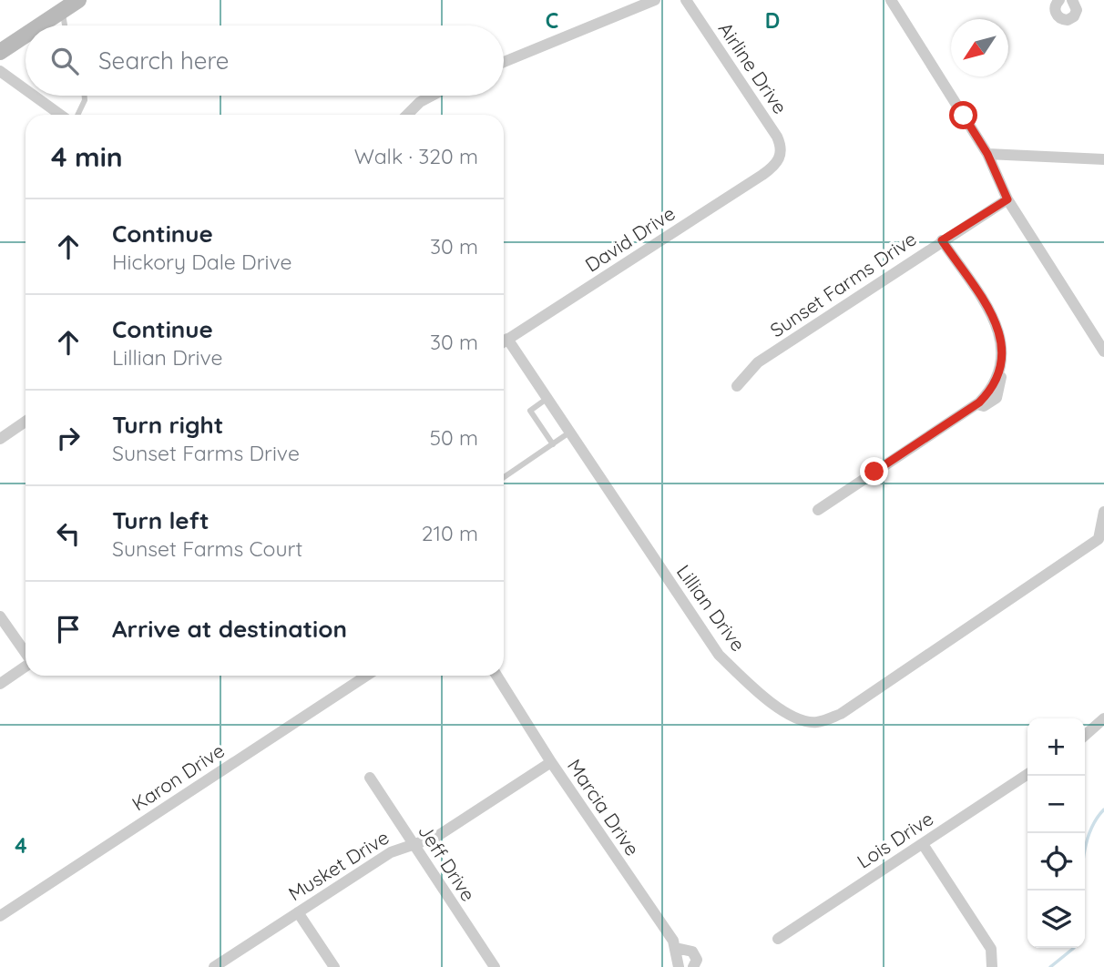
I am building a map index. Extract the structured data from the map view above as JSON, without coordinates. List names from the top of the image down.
{
  "streets": {
    "street": [
      "Airline Drive",
      "David Drive",
      "Sunset Farms Drive",
      "Lillian Drive",
      "Karon Drive",
      "Marcia Drive",
      "Lois Drive",
      "Jeff Drive",
      "Musket Drive"
    ]
  },
  "crossings": [
    ["Airline Drive", "David Drive"],
    ["Marcia Drive", "Musket Drive"],
    ["Jeff Drive", "Musket Drive"]
  ],
  "north": "bottom left",
  "page": {
    "search": "Search here",
    "heading": ["4 min", "Walk · 320 m"],
    "list": [
      ["Continue", "Hickory Dale Drive", "30 m"],
      ["Continue", "Lillian Drive", "30 m"],
      ["Turn right", "Sunset Farms Drive", "50 m"],
      ["Turn left", "Sunset Farms Court", "210 m"],
      "Arrive at destination"
    ],
    "map_buttons": ["+", "−"]
  },
  "grid": {
    "columns": ["C", "D"],
    "rows": ["4"]
  }
}
